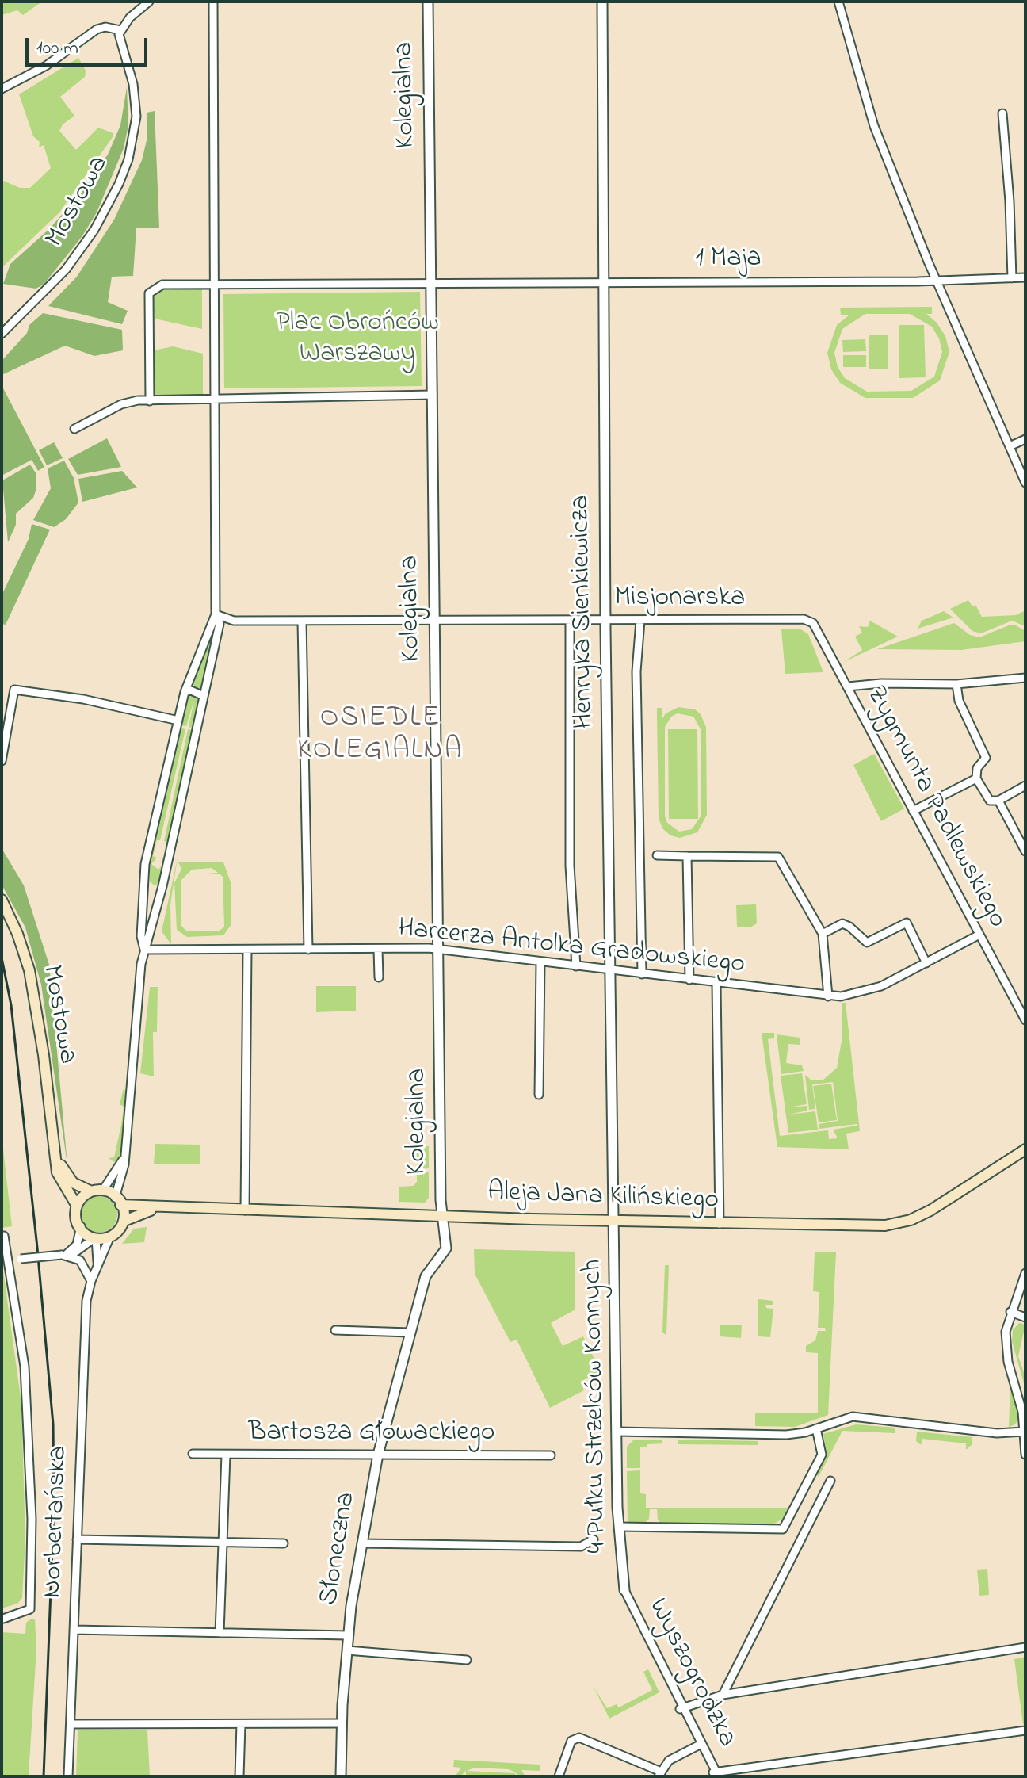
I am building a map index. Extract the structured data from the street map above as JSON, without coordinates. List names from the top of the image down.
{
  "streets": {
    "main road": ["Mostowa", "Aleja Jana Kilińskiego"],
    "street": [
      "Kolegialna",
      "1 Maja",
      "Misjonarska",
      "Henryka Sienkiewicza",
      "Zygmunta Padlewskiego",
      "Harcerza Antolka Gradowskiego",
      "4 Pułku Strzelców Konnych",
      "Bartosza Głowackiego",
      "Norbertańska",
      "Słoneczna",
      "Wyszogrodzka"
    ]
  },
  "crossings": [
    ["Kolegialna", "1 Maja"],
    ["Kolegialna", "Misjonarska"],
    ["Kolegialna", "Harcerza Antolka Gradowskiego"],
    ["Kolegialna", "Aleja Jana Kilińskiego"],
    ["Kolegialna", "Słoneczna"],
    ["Mostowa", "Aleja Jana Kilińskiego"],
    ["Mostowa", "Norbertańska"],
    ["1 Maja", "Henryka Sienkiewicza"],
    ["Misjonarska", "Henryka Sienkiewicza"],
    ["Misjonarska", "Zygmunta Padlewskiego"],
    ["Henryka Sienkiewicza", "Harcerza Antolka Gradowskiego"],
    ["Henryka Sienkiewicza", "Aleja Jana Kilińskiego"],
    ["Henryka Sienkiewicza", "4 Pułku Strzelców Konnych"],
    ["Zygmunta Padlewskiego", "Harcerza Antolka Gradowskiego"],
    ["Aleja Jana Kilińskiego", "4 Pułku Strzelców Konnych"],
    ["Aleja Jana Kilińskiego", "Norbertańska"],
    ["Aleja Jana Kilińskiego", "Słoneczna"],
    ["4 Pułku Strzelców Konnych", "Wyszogrodzka"],
    ["Bartosza Głowackiego", "Słoneczna"]
  ],
  "districts": ["OSIEDLE KOLEGIALNA"],
  "parks": ["Plac Obrońców Warszawy"],
  "scale_bar": "100 m"
}
